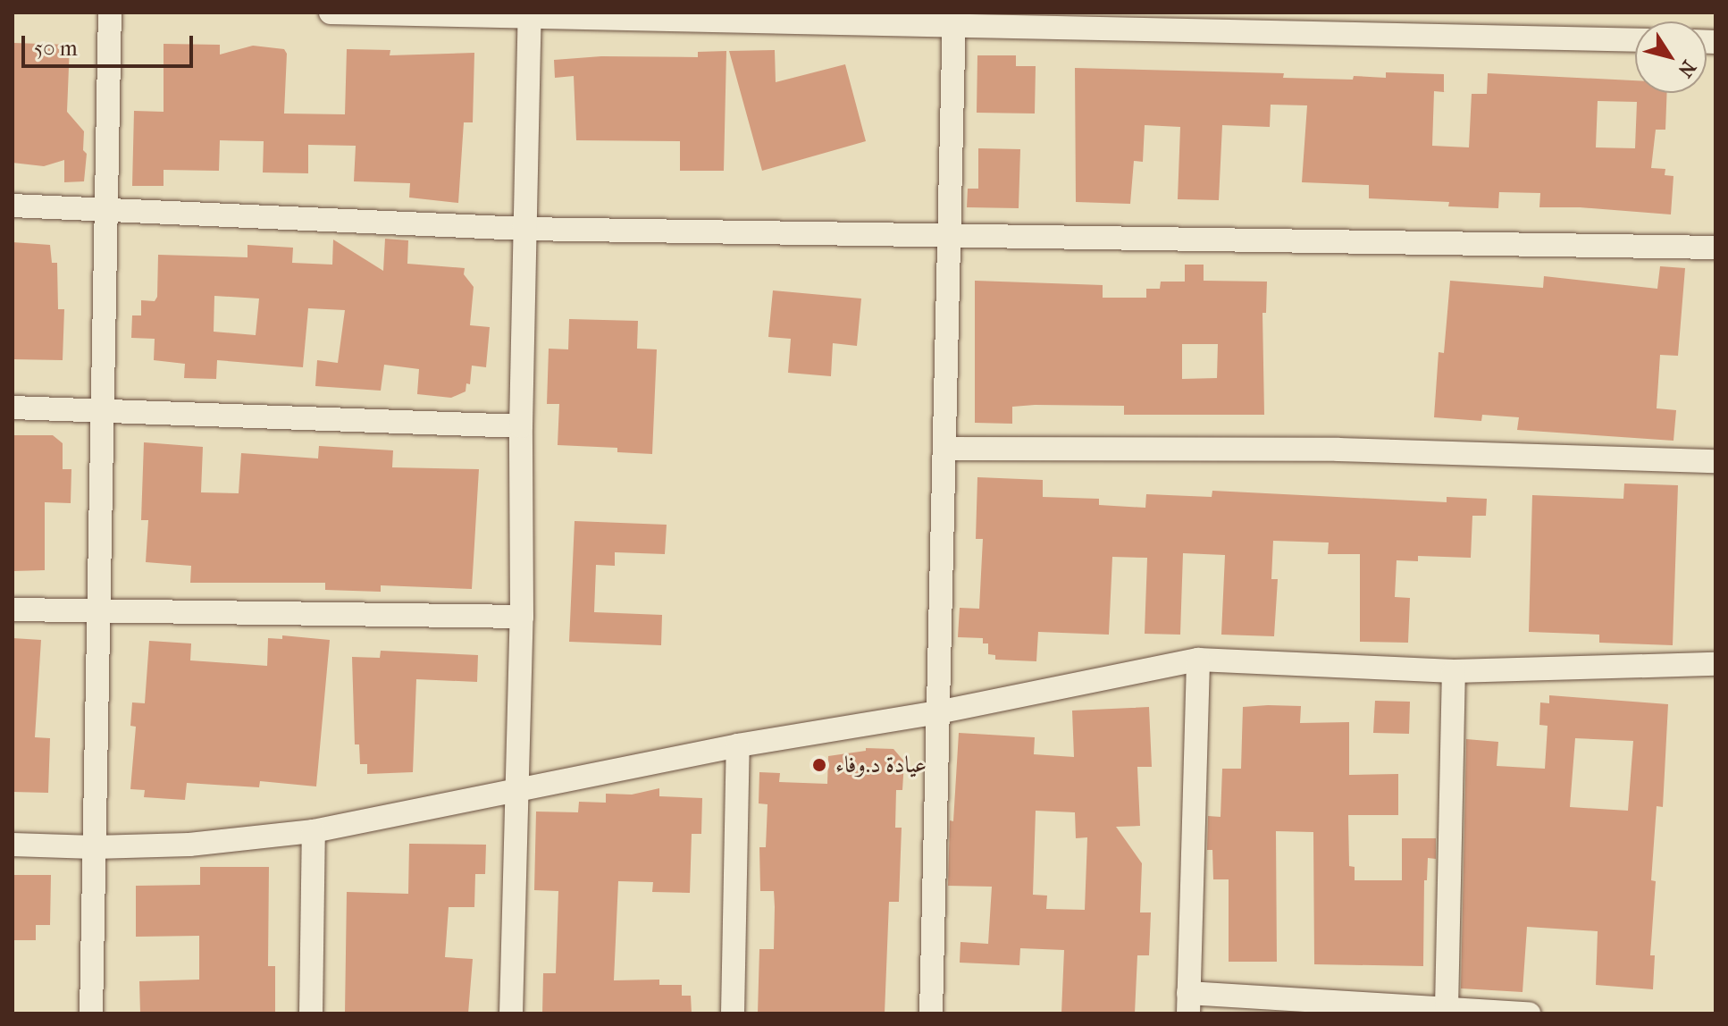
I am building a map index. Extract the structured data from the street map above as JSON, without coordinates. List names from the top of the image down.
{
  "places": ["عيادة د.وفاء"],
  "scale_bar": "50 m",
  "north": "bottom right"
}
